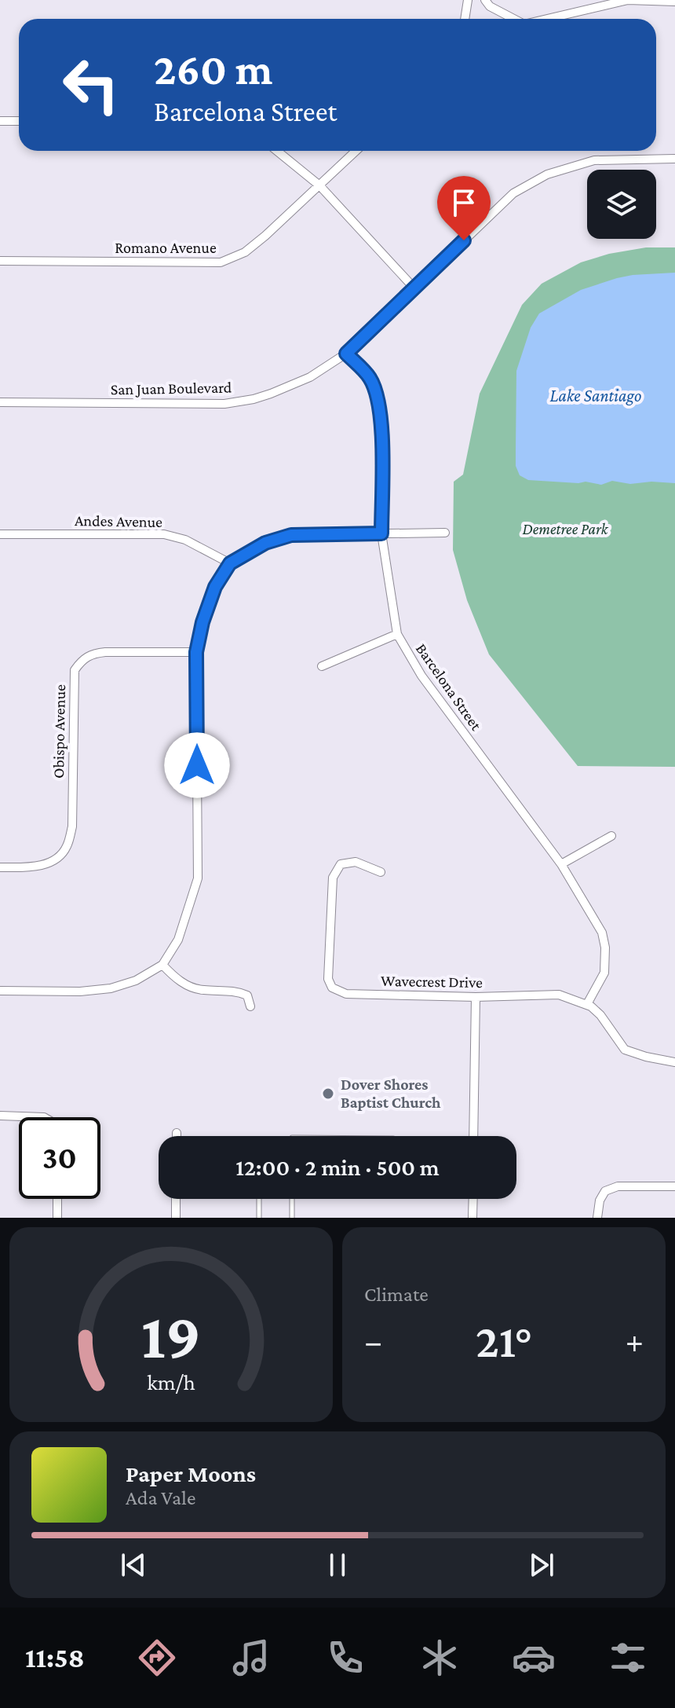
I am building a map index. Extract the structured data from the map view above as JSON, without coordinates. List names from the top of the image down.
{
  "streets": {
    "street": [
      "Romano Avenue",
      "San Juan Boulevard",
      "Andes Avenue",
      "Barcelona Street",
      "Obispo Avenue",
      "Wavecrest Drive"
    ]
  },
  "crossings": [
    ["San Juan Boulevard", "Barcelona Street"],
    ["Barcelona Street", "Wavecrest Drive"]
  ],
  "water": ["Lake Santiago"],
  "parks": ["Demetree Park"],
  "places": ["Dover Shores Baptist Church"],
  "page": {
    "turn": ["260 m", "Barcelona Street"],
    "limit": "30",
    "trip": "12:00 · 2 min · 500 m",
    "tile": "Climate",
    "heat": ["−", "21°", "+"],
    "song": ["Paper Moons", "Ada Vale"],
    "tabs": "11:58",
    "gauge": ["19", "km/h"]
  }
}
